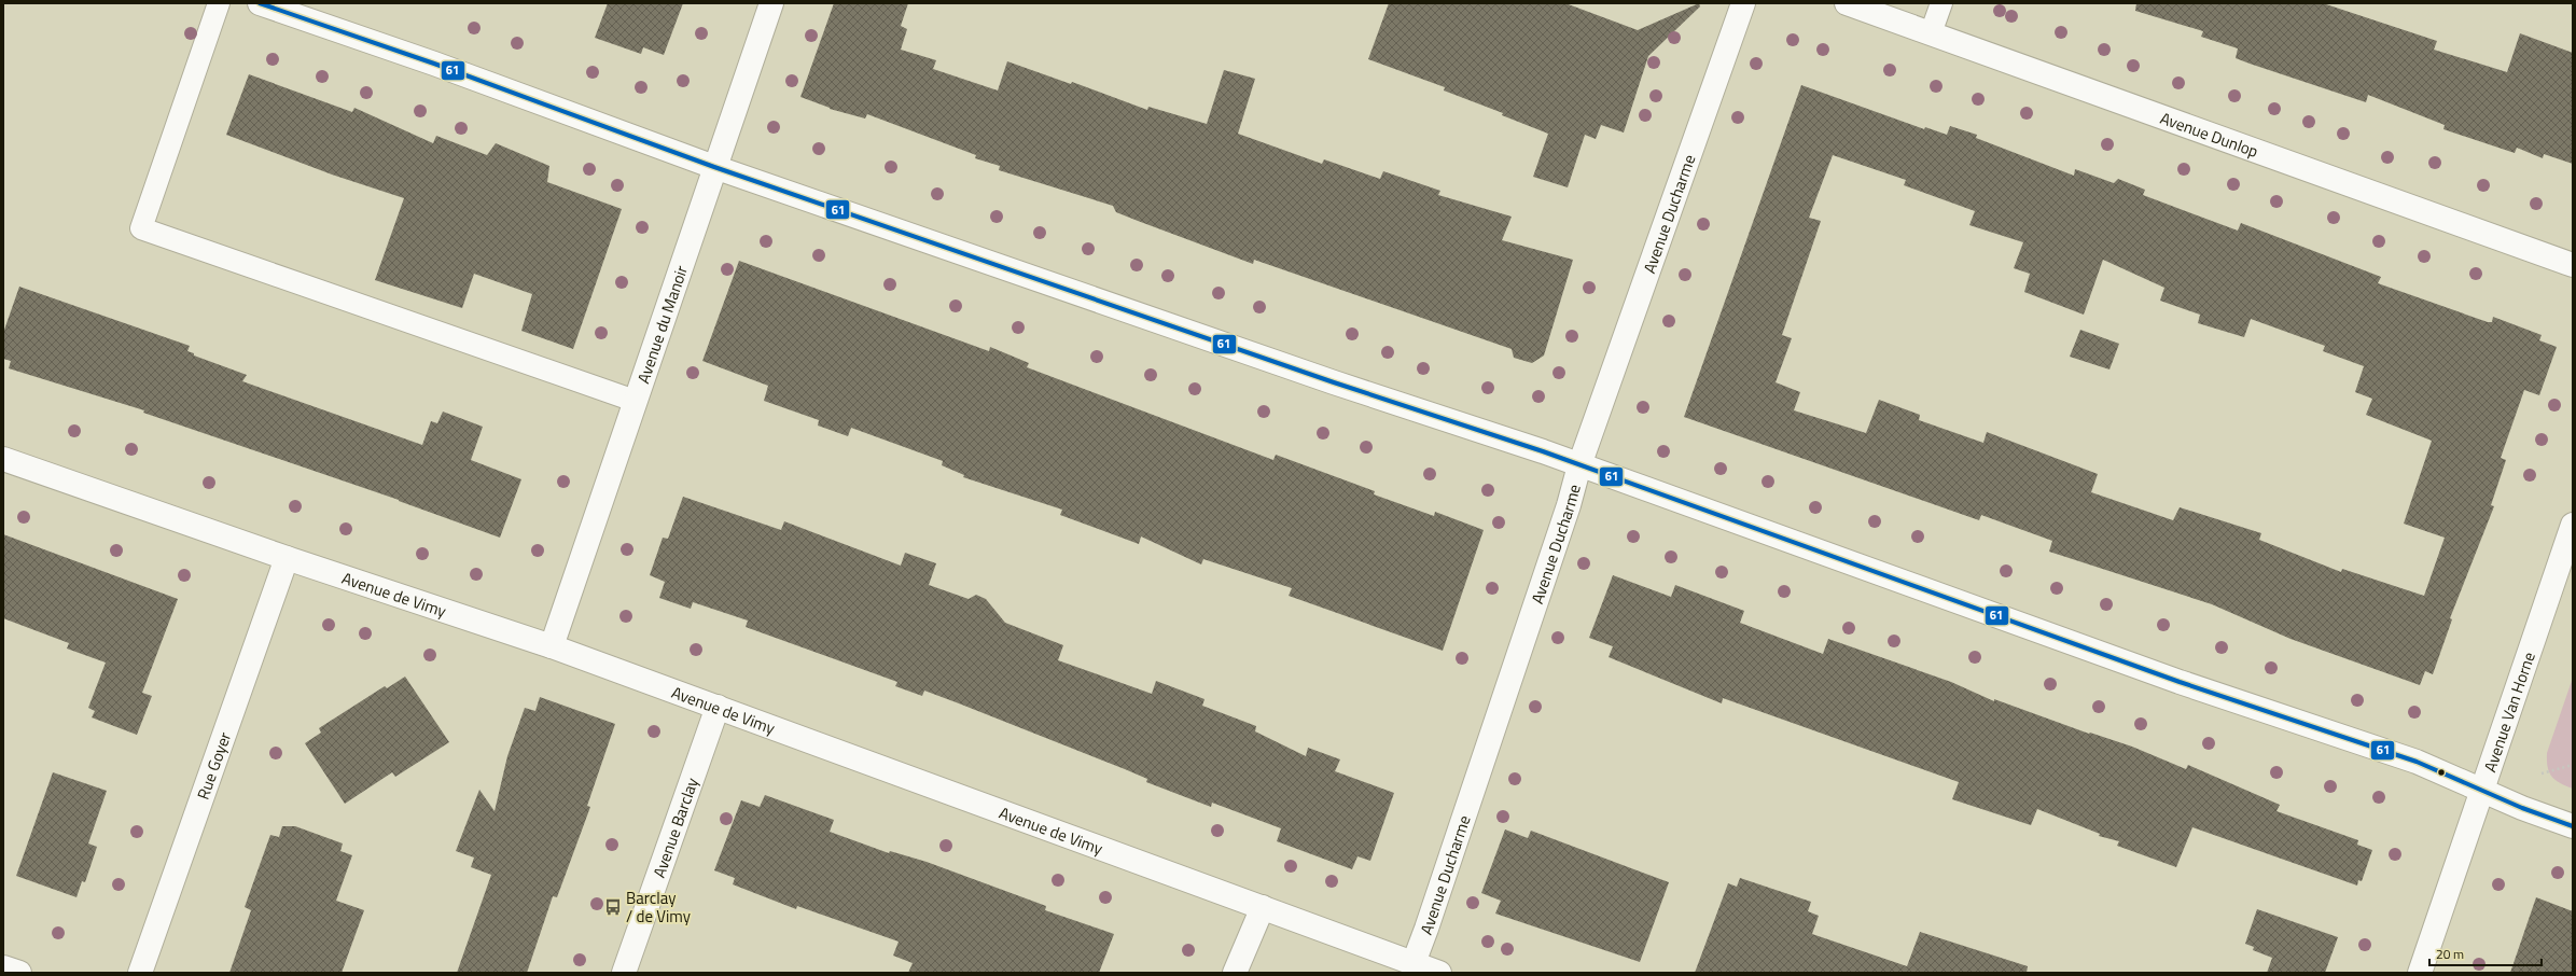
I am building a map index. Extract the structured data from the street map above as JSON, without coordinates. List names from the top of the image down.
{
  "streets": {
    "street": [
      "Avenue Dunlop",
      "Avenue Ducharme",
      "Avenue du Manoir",
      "Avenue de Vimy",
      "Avenue Van Horne",
      "Rue Goyer",
      "Avenue Barclay"
    ]
  },
  "crossings": [
    ["Avenue Ducharme", "Avenue de Vimy"],
    ["Avenue du Manoir", "Avenue de Vimy"],
    ["Avenue de Vimy", "Rue Goyer"],
    ["Avenue de Vimy", "Avenue Barclay"]
  ],
  "places": {
    "bus stop": ["Barclay / de Vimy"]
  },
  "lines": ["transit line 61"],
  "scale_bar": "20 m"
}
